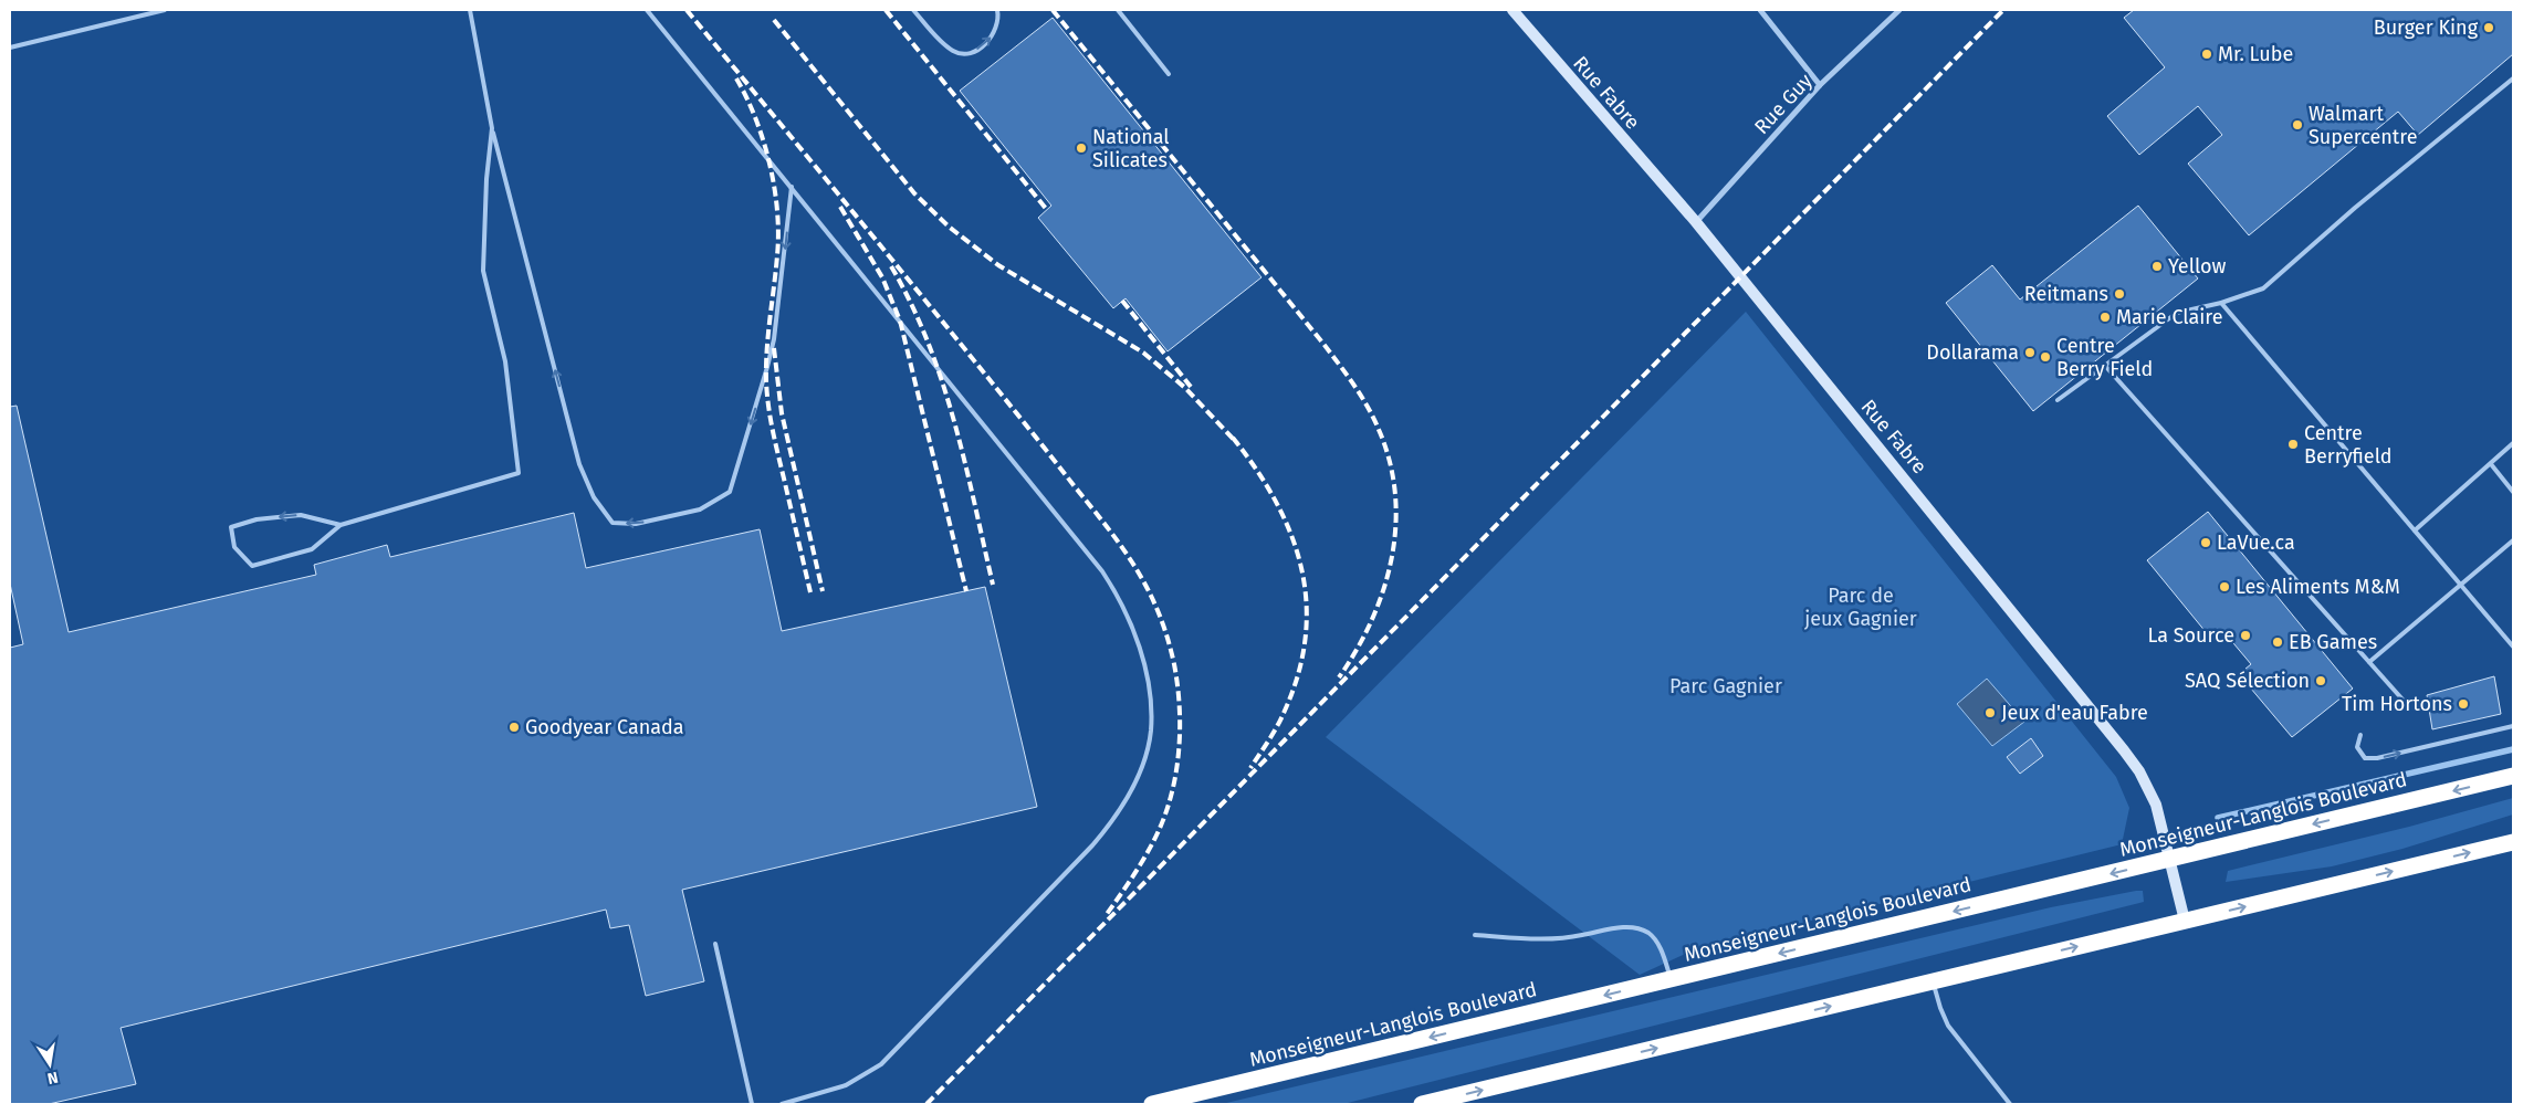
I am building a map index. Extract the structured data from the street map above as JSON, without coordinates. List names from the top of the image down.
{
  "streets": {
    "highway": ["Monseigneur-Langlois Boulevard"],
    "street": ["Rue Fabre", "Rue Guy"]
  },
  "crossings": [
    ["Rue Fabre", "Rue Guy"],
    ["Rue Fabre", "Monseigneur-Langlois Boulevard"]
  ],
  "parks": ["Parc de jeux Gagnier", "Parc Gagnier"],
  "places": [
    "Burger King",
    "Mr. Lube",
    "Walmart Supercentre",
    "National Silicates",
    "Yellow",
    "Reitmans",
    "Marie Claire",
    "Dollarama",
    "Centre Berry Field",
    "Centre Berryfield",
    "LaVue.ca",
    "Les Aliments M&M",
    "La Source",
    "EB Games",
    "SAQ Sélection",
    "Tim Hortons",
    "Jeux d'eau Fabre",
    "Goodyear Canada"
  ],
  "north": "bottom"
}
